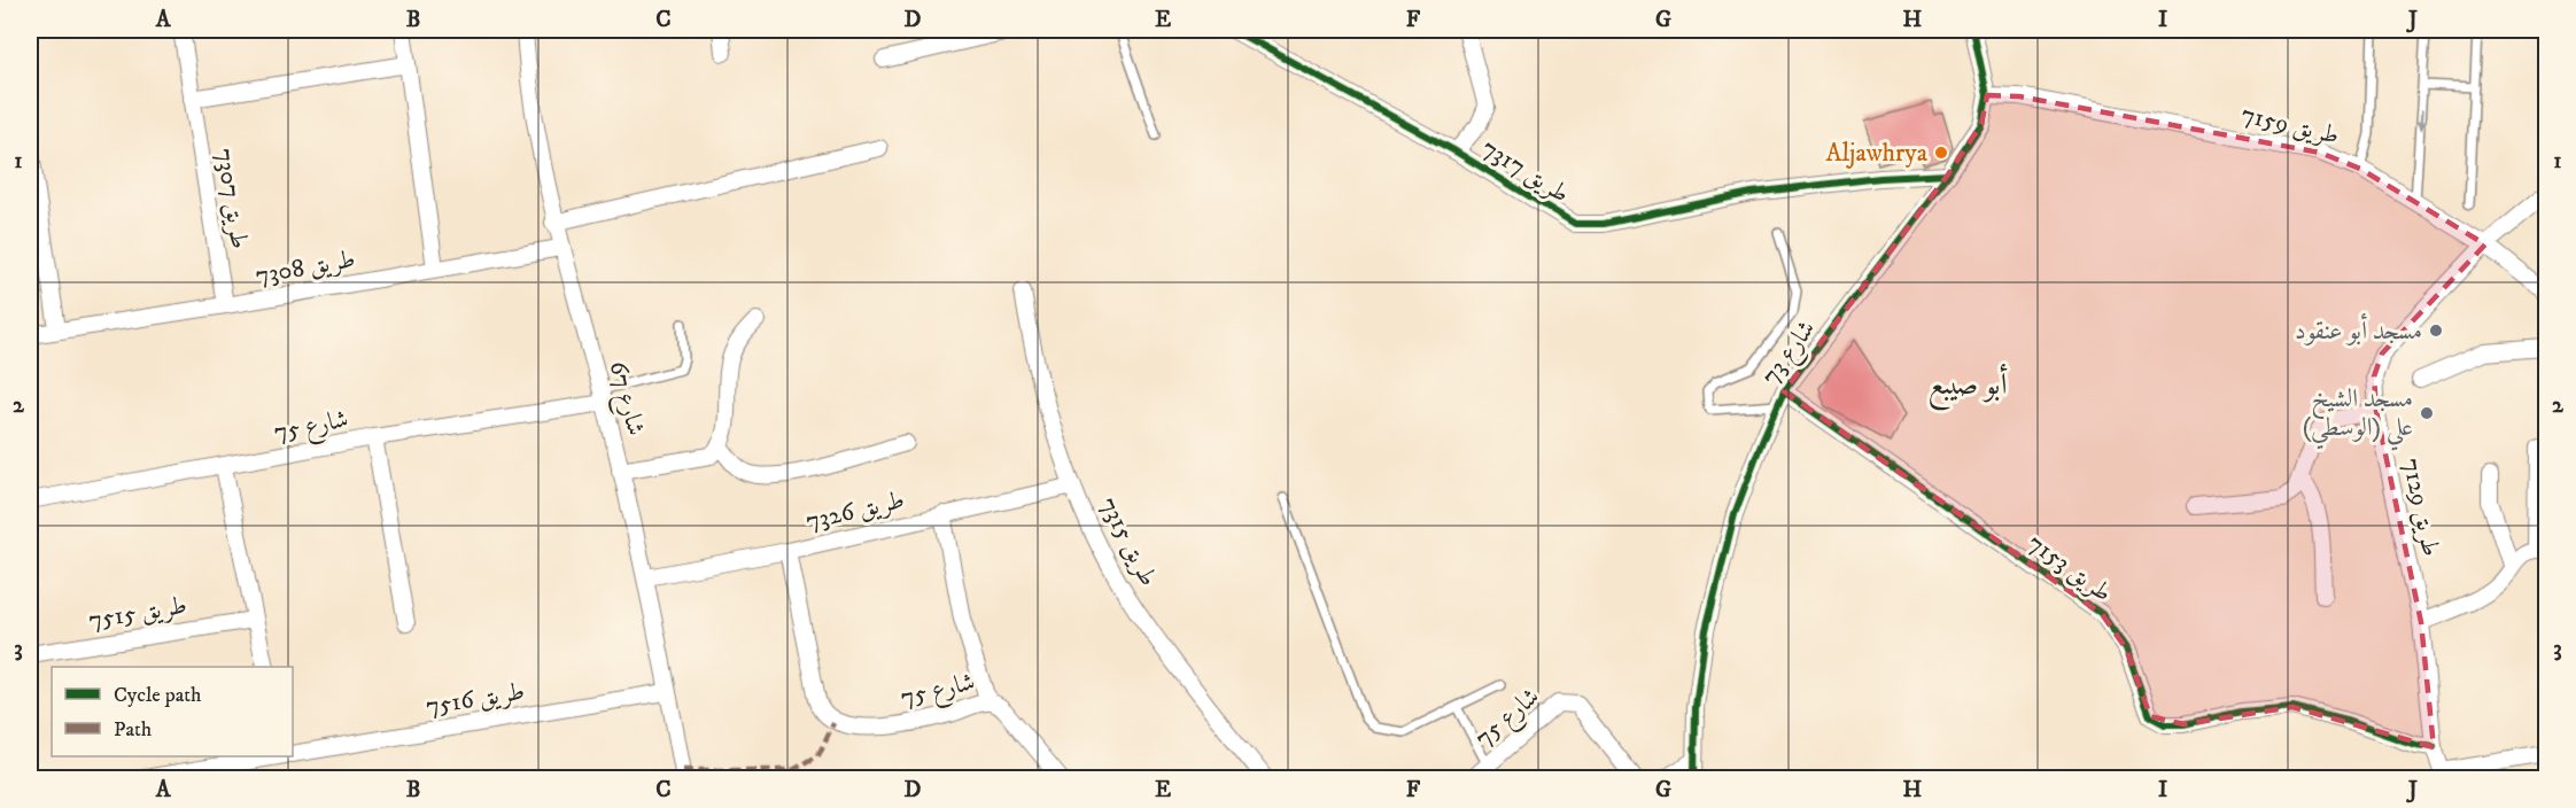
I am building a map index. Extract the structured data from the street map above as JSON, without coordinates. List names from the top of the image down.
{
  "streets": {
    "street": [
      "طريق 7159",
      "طريق 7317",
      "طريق 7307",
      "طريق 7308",
      "شارع 73",
      "شارع 67",
      "شارع 75",
      "طريق 7129",
      "طريق 7326",
      "طريق 7315",
      "طريق 7153",
      "طريق 7515",
      "طريق 7516"
    ]
  },
  "crossings": [
    ["طريق 7159", "شارع 73"],
    ["طريق 7159", "طريق 7129"],
    ["طريق 7317", "شارع 73"],
    ["طريق 7307", "طريق 7308"],
    ["طريق 7308", "شارع 67"],
    ["شارع 73", "طريق 7153"],
    ["شارع 67", "شارع 75"],
    ["شارع 67", "طريق 7326"],
    ["شارع 67", "طريق 7516"],
    ["شارع 75", "طريق 7326"],
    ["طريق 7129", "طريق 7153"],
    ["طريق 7326", "طريق 7315"]
  ],
  "districts": ["أبو صيبع"],
  "places": ["Aljawhrya", "مسجد أبو عنقود", "مسجد الشيخ علي (الوسطي)"],
  "legend": ["Cycle path", "Path"],
  "grid": {
    "columns": [
      "A",
      "B",
      "C",
      "D",
      "E",
      "F",
      "G",
      "H",
      "I",
      "J"
    ],
    "rows": ["1", "2", "3"]
  }
}
